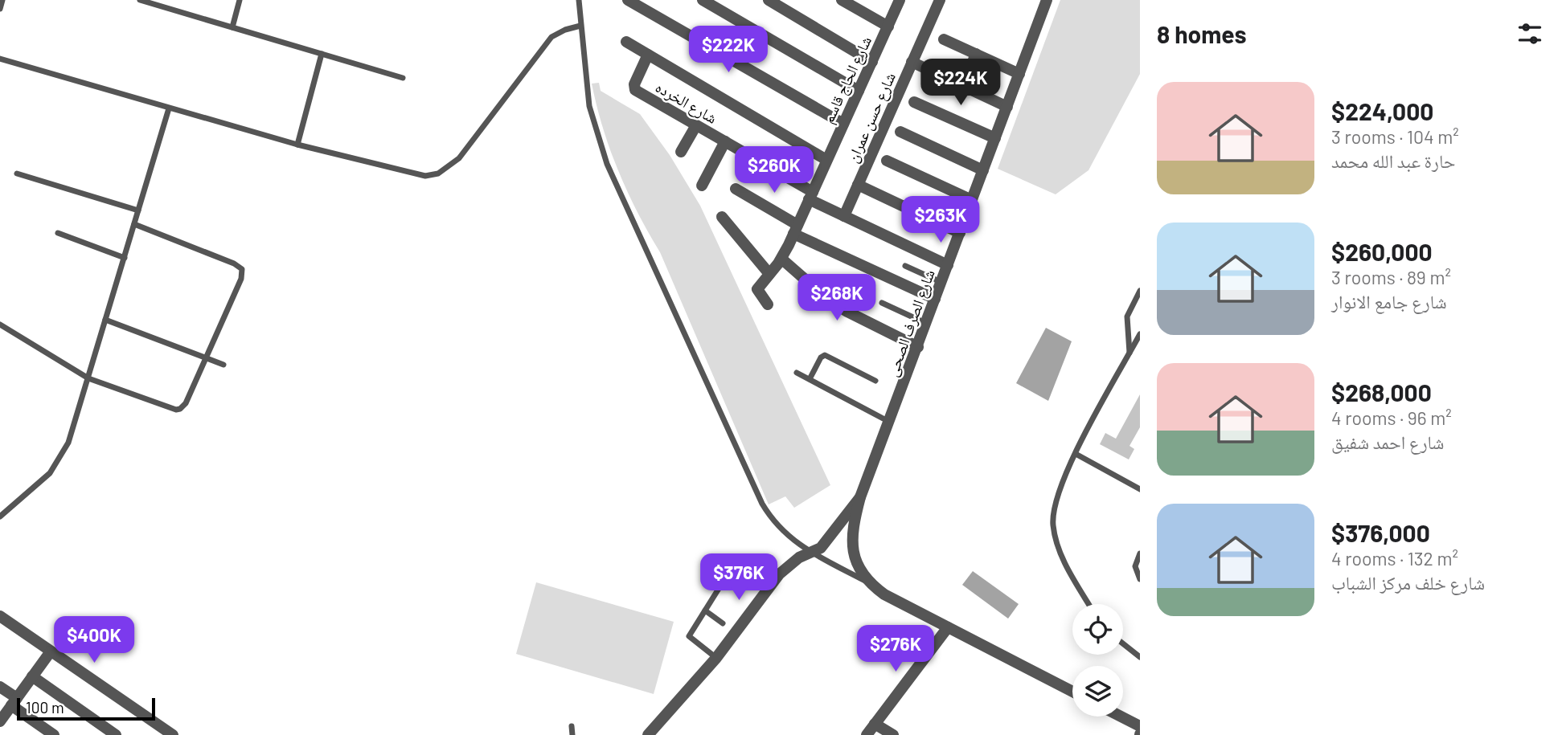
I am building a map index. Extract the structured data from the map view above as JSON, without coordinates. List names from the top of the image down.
{
  "streets": {
    "street": [
      "شارع الحاج قاسم",
      "شارع الخرده",
      "شارع حسن عمران",
      "شارع الصرف الصحى"
    ]
  },
  "crossings": [
    ["شارع الحاج قاسم", "شارع الخرده"],
    ["شارع الخرده", "شارع حسن عمران"],
    ["شارع الخرده", "شارع الصرف الصحى"]
  ],
  "scale_bar": "100 m",
  "page": {
    "heading": "8 homes",
    "price": [
      "$222K",
      "$224K",
      "$260K",
      "$263K",
      "$268K",
      "$376K",
      "$400K",
      "$276K"
    ],
    "list": [
      {
        "name": "$224,000",
        "note": "3 rooms · 104 m² · حارة عبد الله محمد"
      },
      {
        "name": "$260,000",
        "note": "3 rooms · 89 m² · شارع جامع الانوار"
      },
      {
        "name": "$268,000",
        "note": "4 rooms · 96 m² · شارع احمد شفيق"
      },
      {
        "name": "$376,000",
        "note": "4 rooms · 132 m² · شارع خلف مركز الشباب"
      }
    ],
    "scale": "100 m"
  }
}
